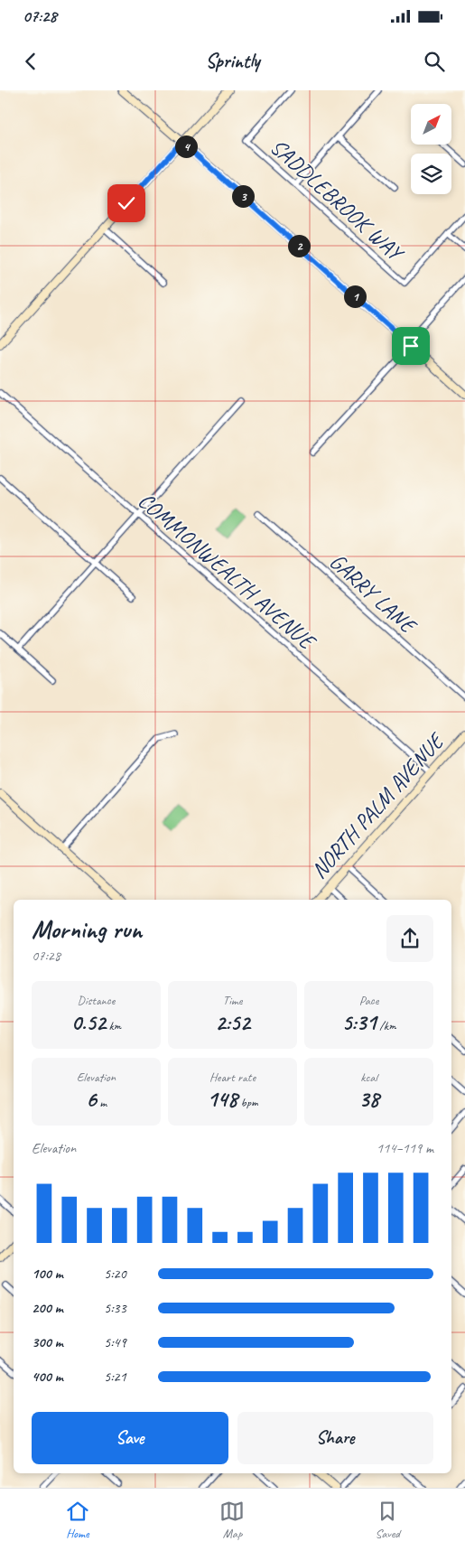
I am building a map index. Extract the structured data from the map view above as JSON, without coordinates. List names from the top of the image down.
{
  "streets": {
    "street": [
      "SADDLEBROOK WAY",
      "COMMONWEALTH AVENUE",
      "GARRY LANE",
      "NORTH PALM AVENUE"
    ]
  },
  "crossings": [
    ["COMMONWEALTH AVENUE", "NORTH PALM AVENUE"]
  ],
  "north": "top right",
  "page": {
    "status": "07:28",
    "header": "Sprintly",
    "pins": [
      "4",
      "3",
      "2",
      "1"
    ],
    "heading": ["Morning run", "07:28"],
    "stats": [
      ["Distance", "0.52 km"],
      ["Time", "2:52"],
      ["Pace", "5:31 /km"],
      ["Elevation", "6 m"],
      ["Heart rate", "148 bpm"],
      ["kcal", "38"]
    ],
    "chart": ["Elevation", "114–119 m"],
    "list": [
      {
        "name": "100 m",
        "note": "5:20"
      },
      {
        "name": "200 m",
        "note": "5:33"
      },
      {
        "name": "300 m",
        "note": "5:49"
      },
      {
        "name": "400 m",
        "note": "5:21"
      }
    ],
    "buttons": ["Save", "Share"],
    "tabs": ["Home", "Map", "Saved"]
  }
}
